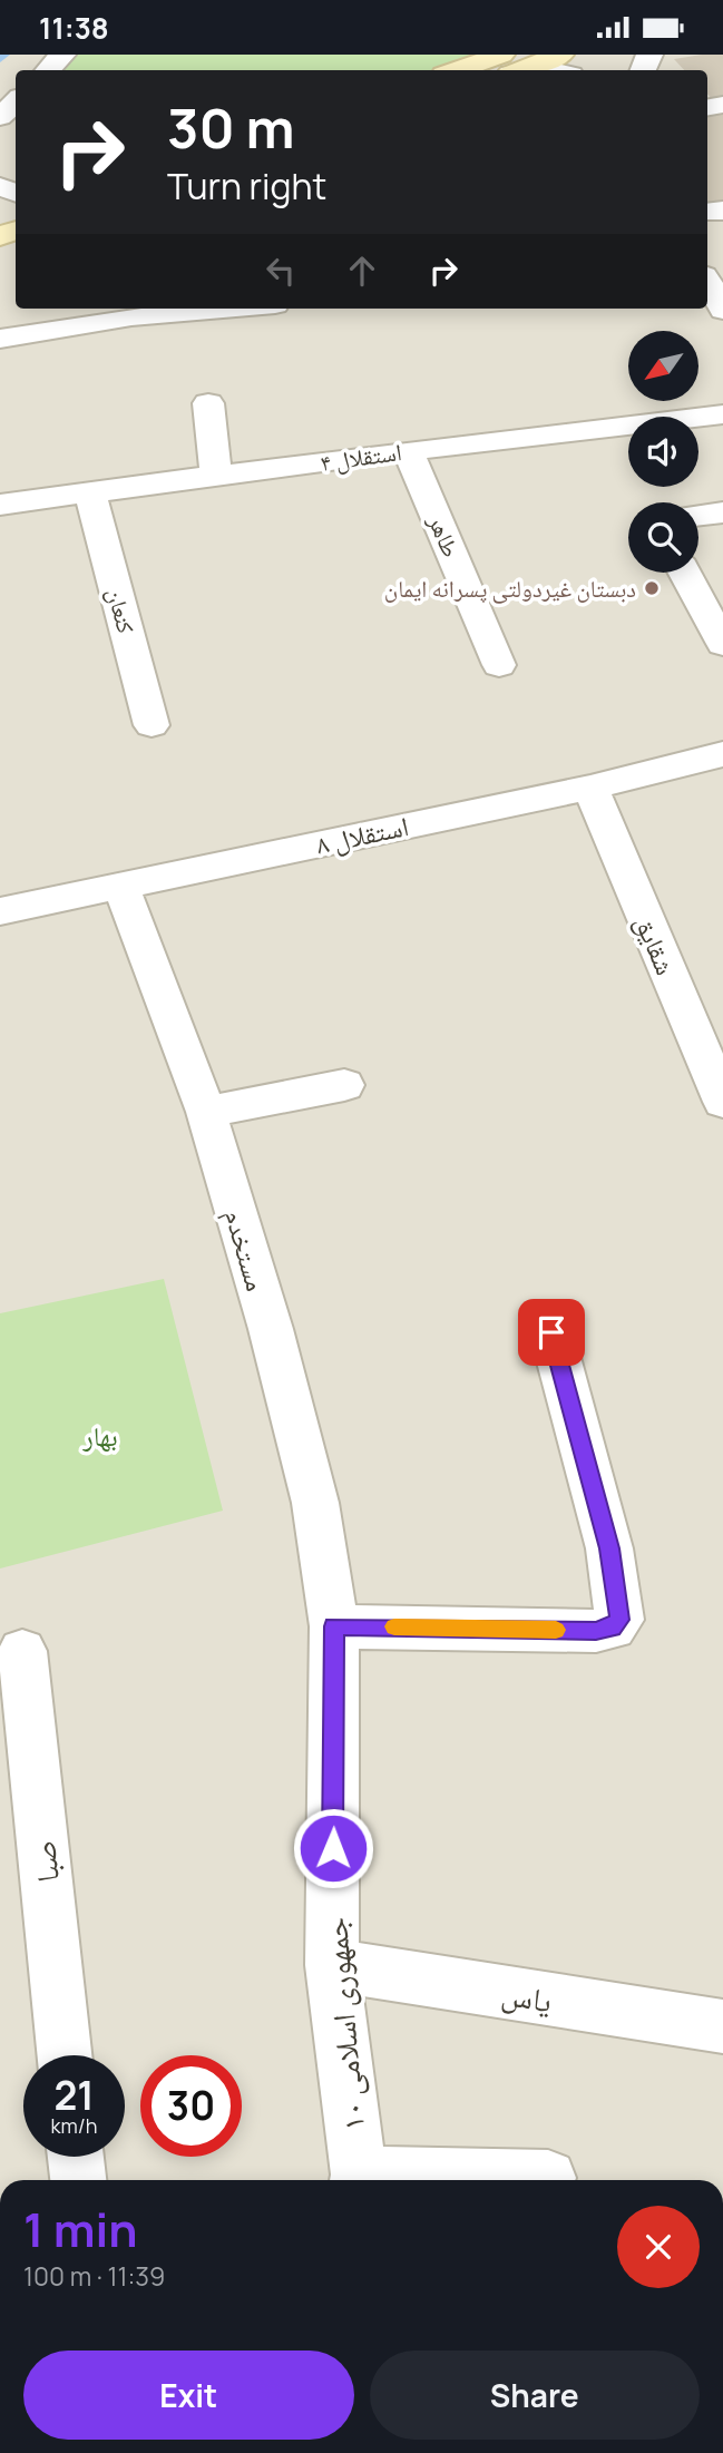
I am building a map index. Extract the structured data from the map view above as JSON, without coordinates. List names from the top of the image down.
{
  "streets": {
    "street": [
      "استقلال ۴",
      "طاهر",
      "کنعان",
      "استقلال ۸",
      "شقایق",
      "مستخدم",
      "صبا",
      "یاس",
      "جمهوری اسلامی ۱۰"
    ]
  },
  "crossings": [
    ["استقلال ۴", "طاهر"],
    ["استقلال ۴", "کنعان"],
    ["استقلال ۸", "شقایق"],
    ["استقلال ۸", "مستخدم"],
    ["مستخدم", "جمهوری اسلامی ۱۰"],
    ["یاس", "جمهوری اسلامی ۱۰"]
  ],
  "parks": ["بهار"],
  "places": ["دبستان غیردولتی پسرانه ایمان"],
  "north": "bottom left",
  "page": {
    "status": "11:38",
    "turn": ["30 m", "Turn right"],
    "speed": "21 km/h",
    "limit": "30",
    "heading": ["1 min", "100 m · 11:39"],
    "buttons": ["Exit", "Share"]
  }
}
